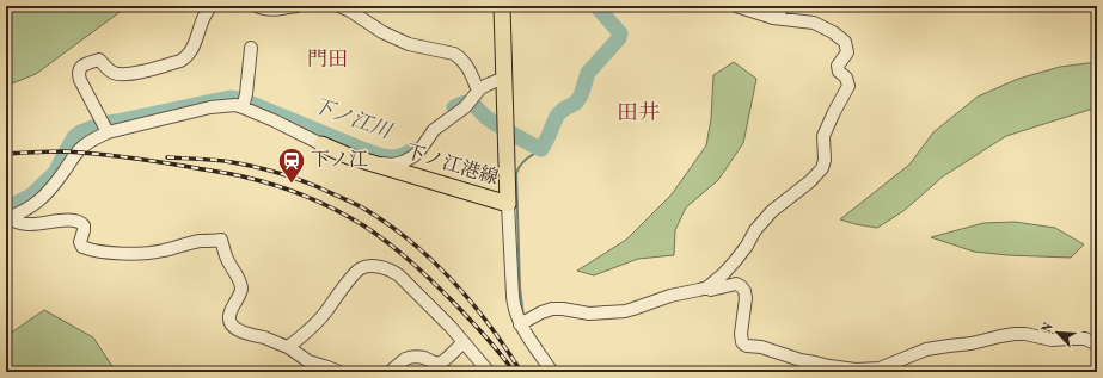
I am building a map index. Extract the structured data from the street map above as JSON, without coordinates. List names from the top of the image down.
{
  "streets": {
    "main road": ["下ノ江港線"]
  },
  "districts": ["門田", "田井"],
  "water": ["下ノ江川"],
  "places": {
    "station": ["下ノ江"]
  },
  "north": "top left"
}
